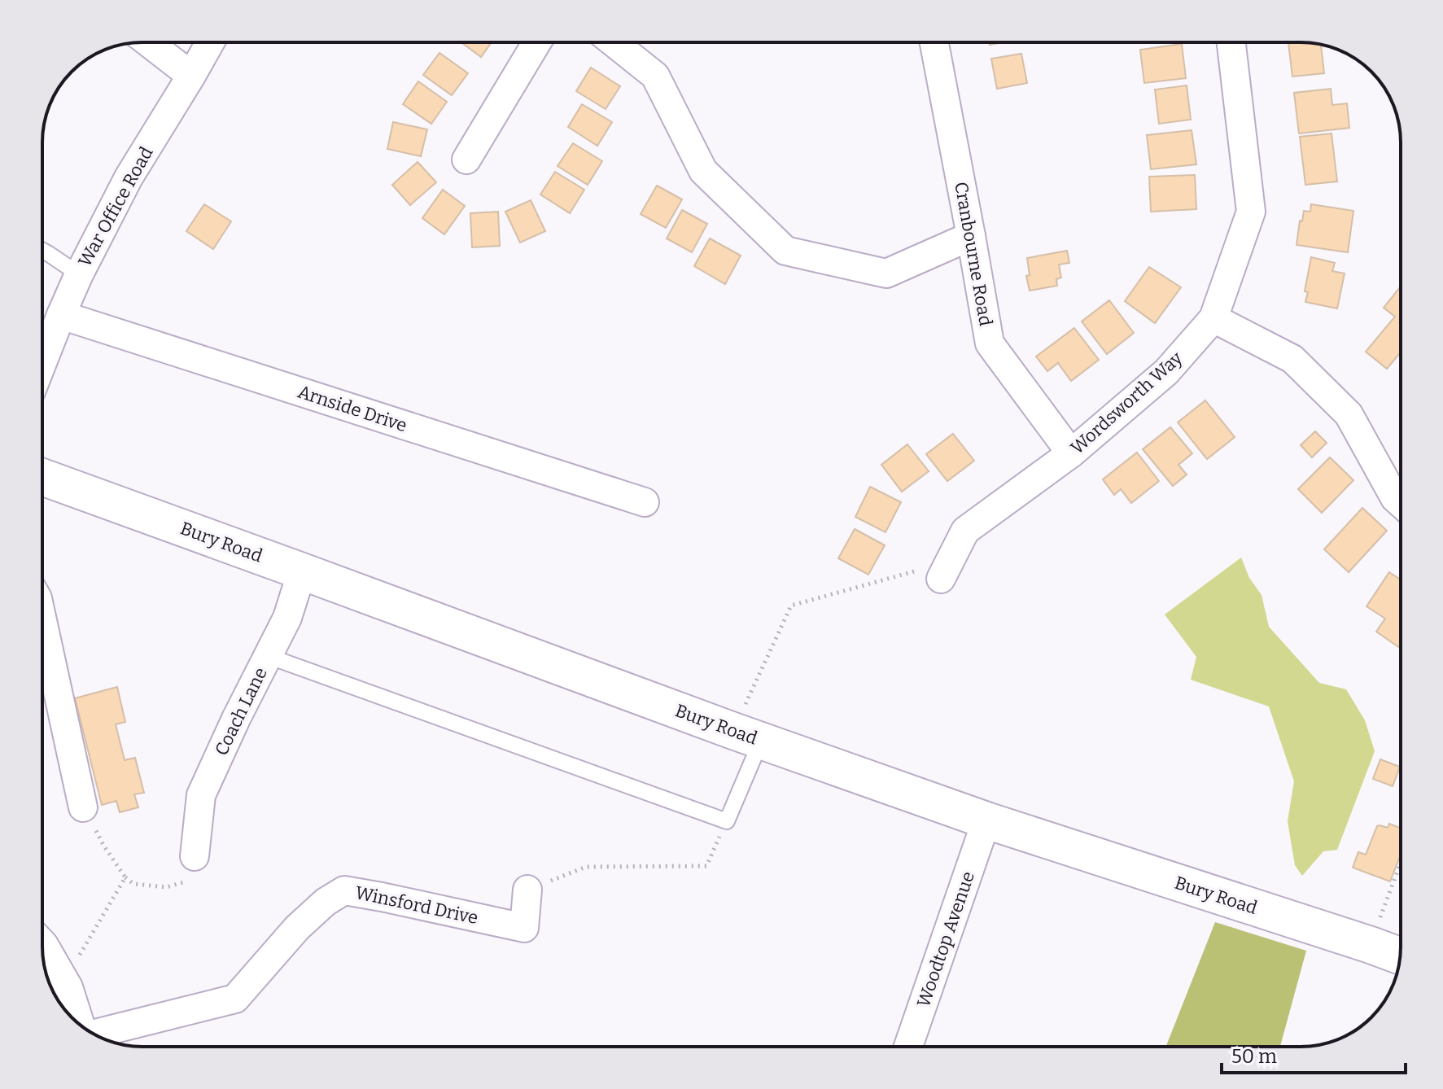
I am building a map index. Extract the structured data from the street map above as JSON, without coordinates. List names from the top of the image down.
{
  "streets": {
    "main road": ["Bury Road"],
    "street": [
      "War Office Road",
      "Cranbourne Road",
      "Wordsworth Way",
      "Arnside Drive",
      "Coach Lane",
      "Winsford Drive",
      "Woodtop Avenue"
    ]
  },
  "crossings": [
    ["War Office Road", "Arnside Drive"],
    ["Cranbourne Road", "Wordsworth Way"],
    ["Bury Road", "Coach Lane"],
    ["Bury Road", "Woodtop Avenue"]
  ],
  "scale_bar": "50 m"
}
